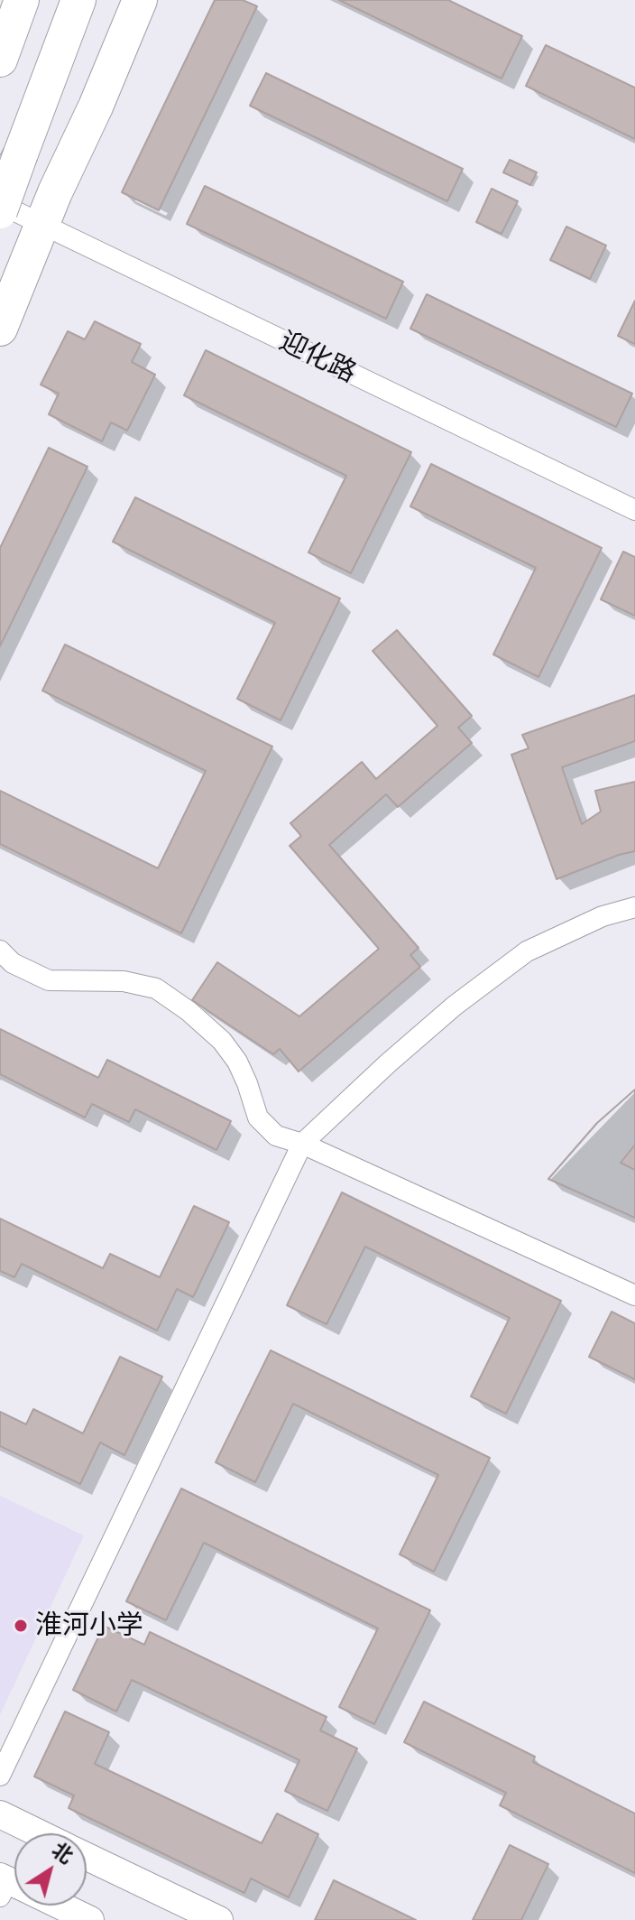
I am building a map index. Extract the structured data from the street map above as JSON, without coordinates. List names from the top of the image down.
{
  "streets": {
    "street": ["迎化路"]
  },
  "places": ["淮河小学"],
  "north": "top right"
}
